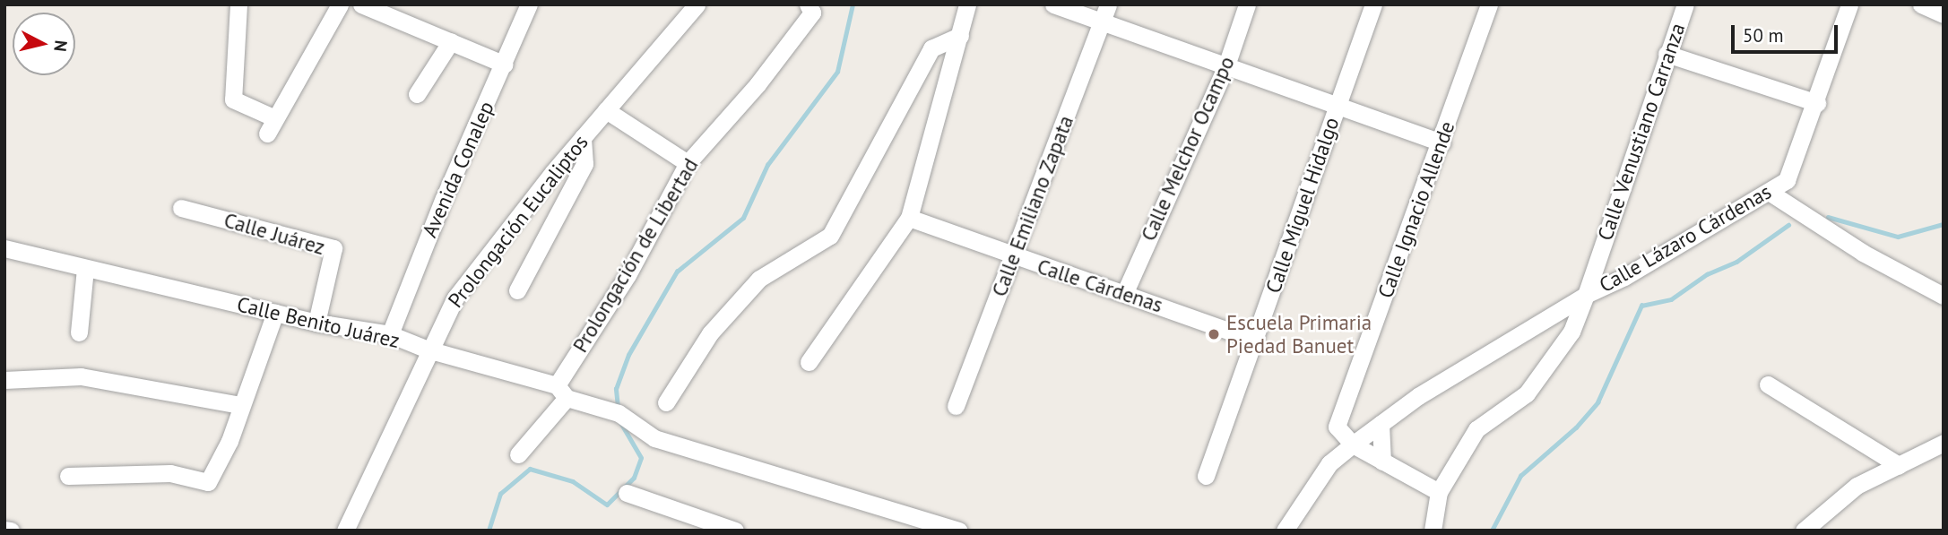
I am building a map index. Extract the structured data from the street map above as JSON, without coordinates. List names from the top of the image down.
{
  "streets": {
    "street": [
      "Calle Venustiano Carranza",
      "Calle Melchor Ocampo",
      "Avenida Conalep",
      "Calle Miguel Hidalgo",
      "Calle Emiliano Zapata",
      "Calle Ignacio Allende",
      "Prolongación Eucaliptos",
      "Calle Juárez",
      "Calle Lázaro Cárdenas",
      "Prolongación de Libertad",
      "Calle Cárdenas",
      "Calle Benito Juárez"
    ]
  },
  "crossings": [
    ["Calle Venustiano Carranza", "Calle Lázaro Cárdenas"],
    ["Calle Melchor Ocampo", "Calle Cárdenas"],
    ["Avenida Conalep", "Calle Benito Juárez"],
    ["Calle Miguel Hidalgo", "Calle Cárdenas"],
    ["Calle Emiliano Zapata", "Calle Cárdenas"],
    ["Prolongación Eucaliptos", "Calle Benito Juárez"],
    ["Calle Juárez", "Calle Benito Juárez"],
    ["Prolongación de Libertad", "Calle Benito Juárez"]
  ],
  "places": ["Escuela Primaria Piedad Banuet"],
  "scale_bar": "50 m",
  "north": "right"
}
